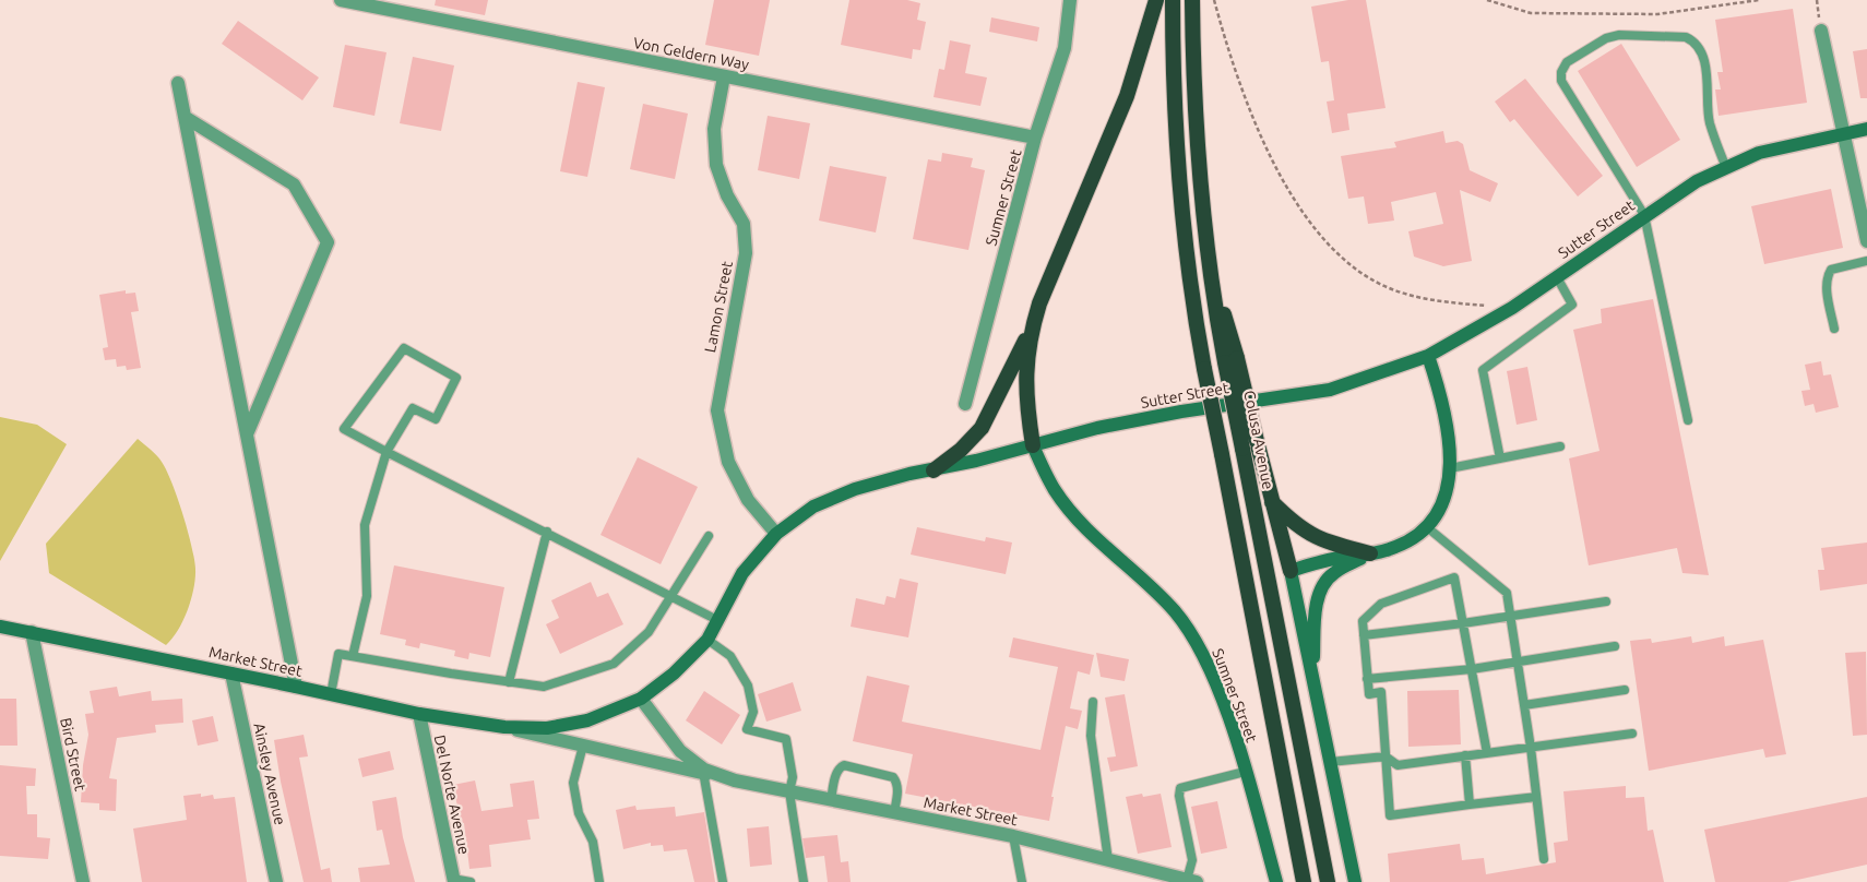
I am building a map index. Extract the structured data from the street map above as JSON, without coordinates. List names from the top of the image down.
{
  "streets": {
    "highway": ["Colusa Avenue"],
    "main road": ["Sumner Street", "Sutter Street", "Market Street"],
    "street": [
      "Von Geldern Way",
      "Lamon Street",
      "Bird Street",
      "Ainsley Avenue",
      "Del Norte Avenue"
    ]
  },
  "crossings": [
    ["Von Geldern Way", "Sumner Street"],
    ["Von Geldern Way", "Lamon Street"],
    ["Sumner Street", "Sutter Street"],
    ["Sutter Street", "Lamon Street"],
    ["Sutter Street", "Market Street"],
    ["Market Street", "Bird Street"],
    ["Market Street", "Ainsley Avenue"],
    ["Market Street", "Del Norte Avenue"]
  ]
}
